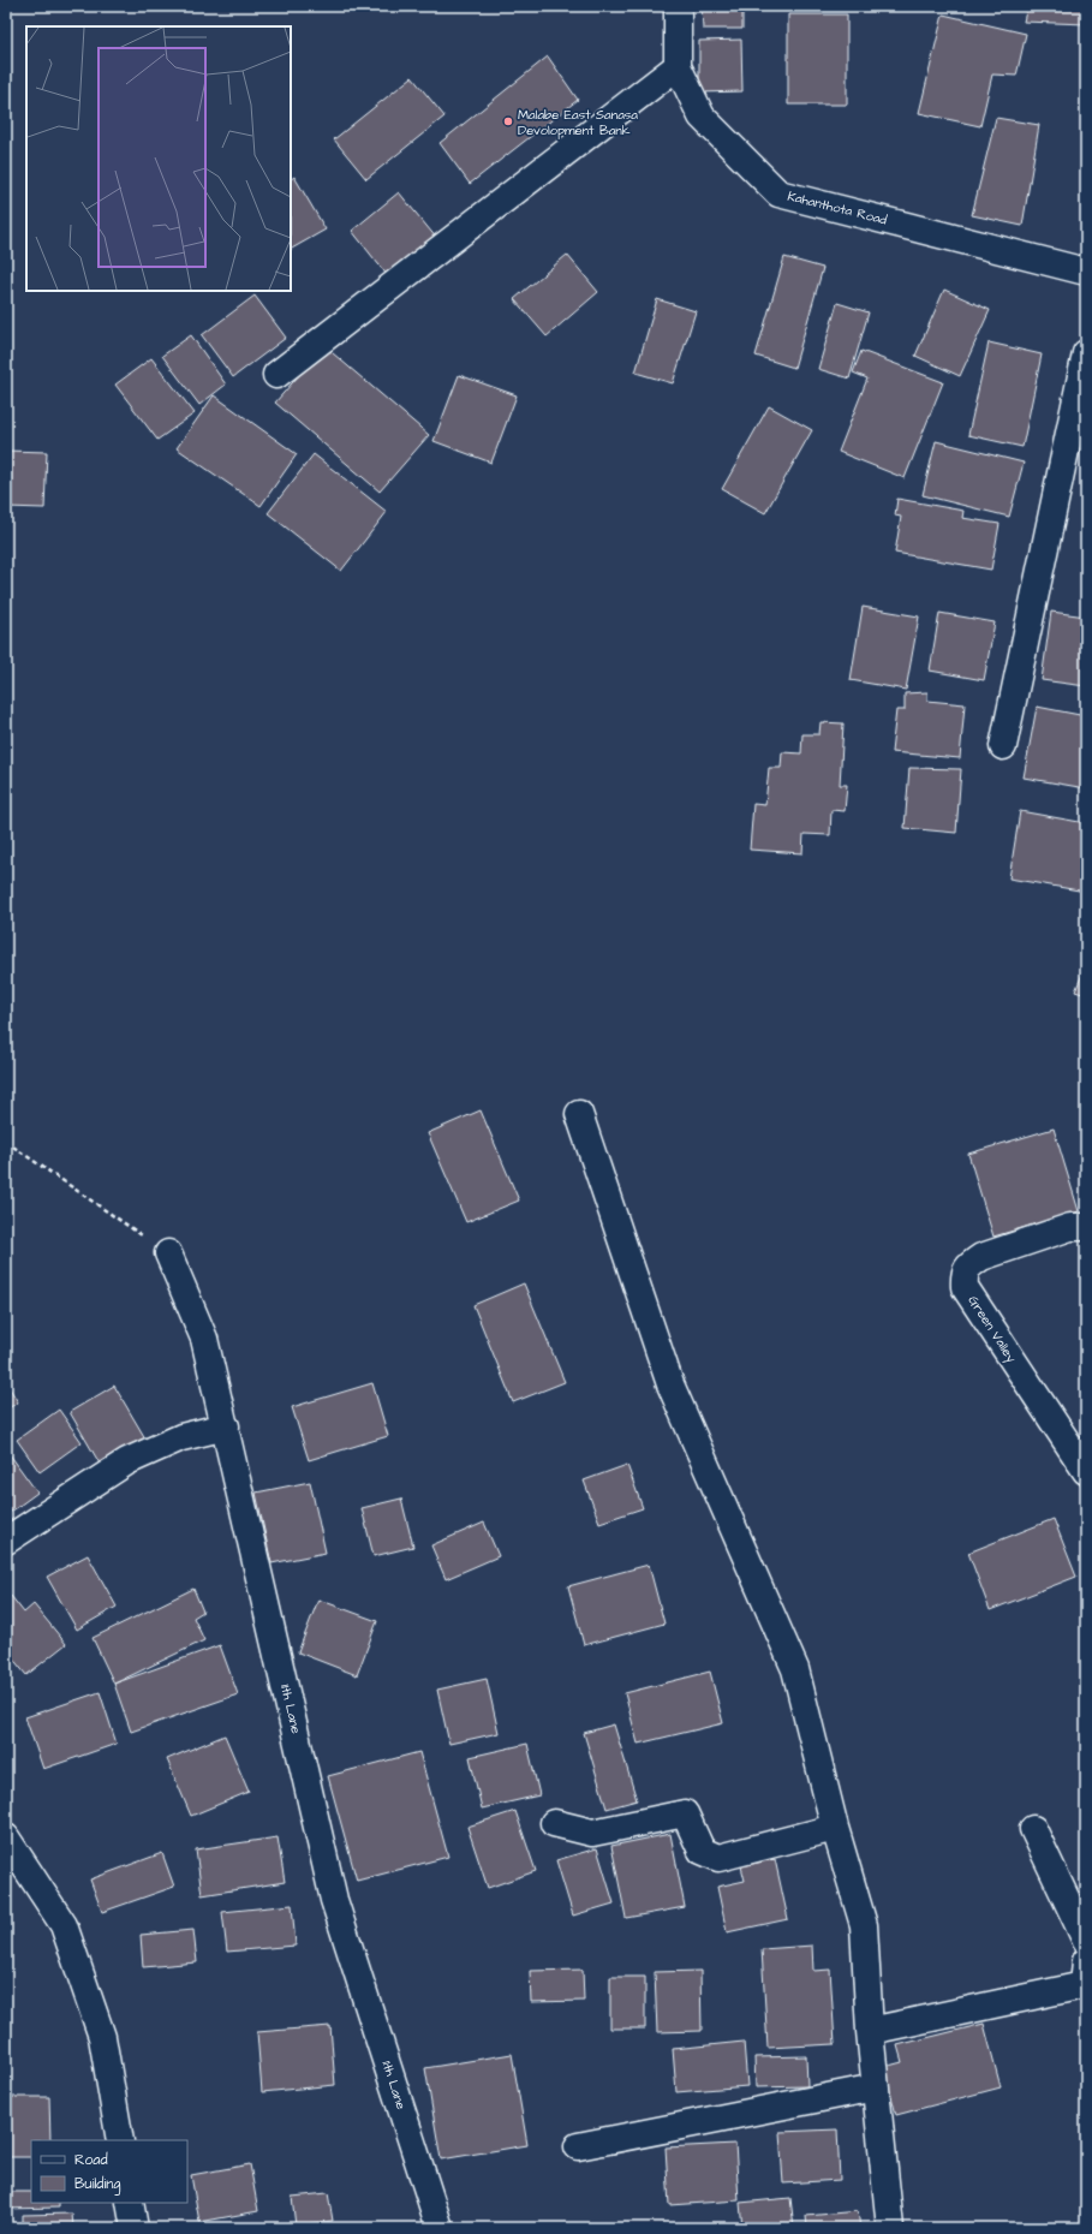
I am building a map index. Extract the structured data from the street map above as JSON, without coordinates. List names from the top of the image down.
{
  "streets": {
    "street": ["Kahanthota Road", "Green Valley", "11th Lane"]
  },
  "places": ["Malabe East Sanasa Devolopment Bank"],
  "legend": ["Road", "Building"]
}
